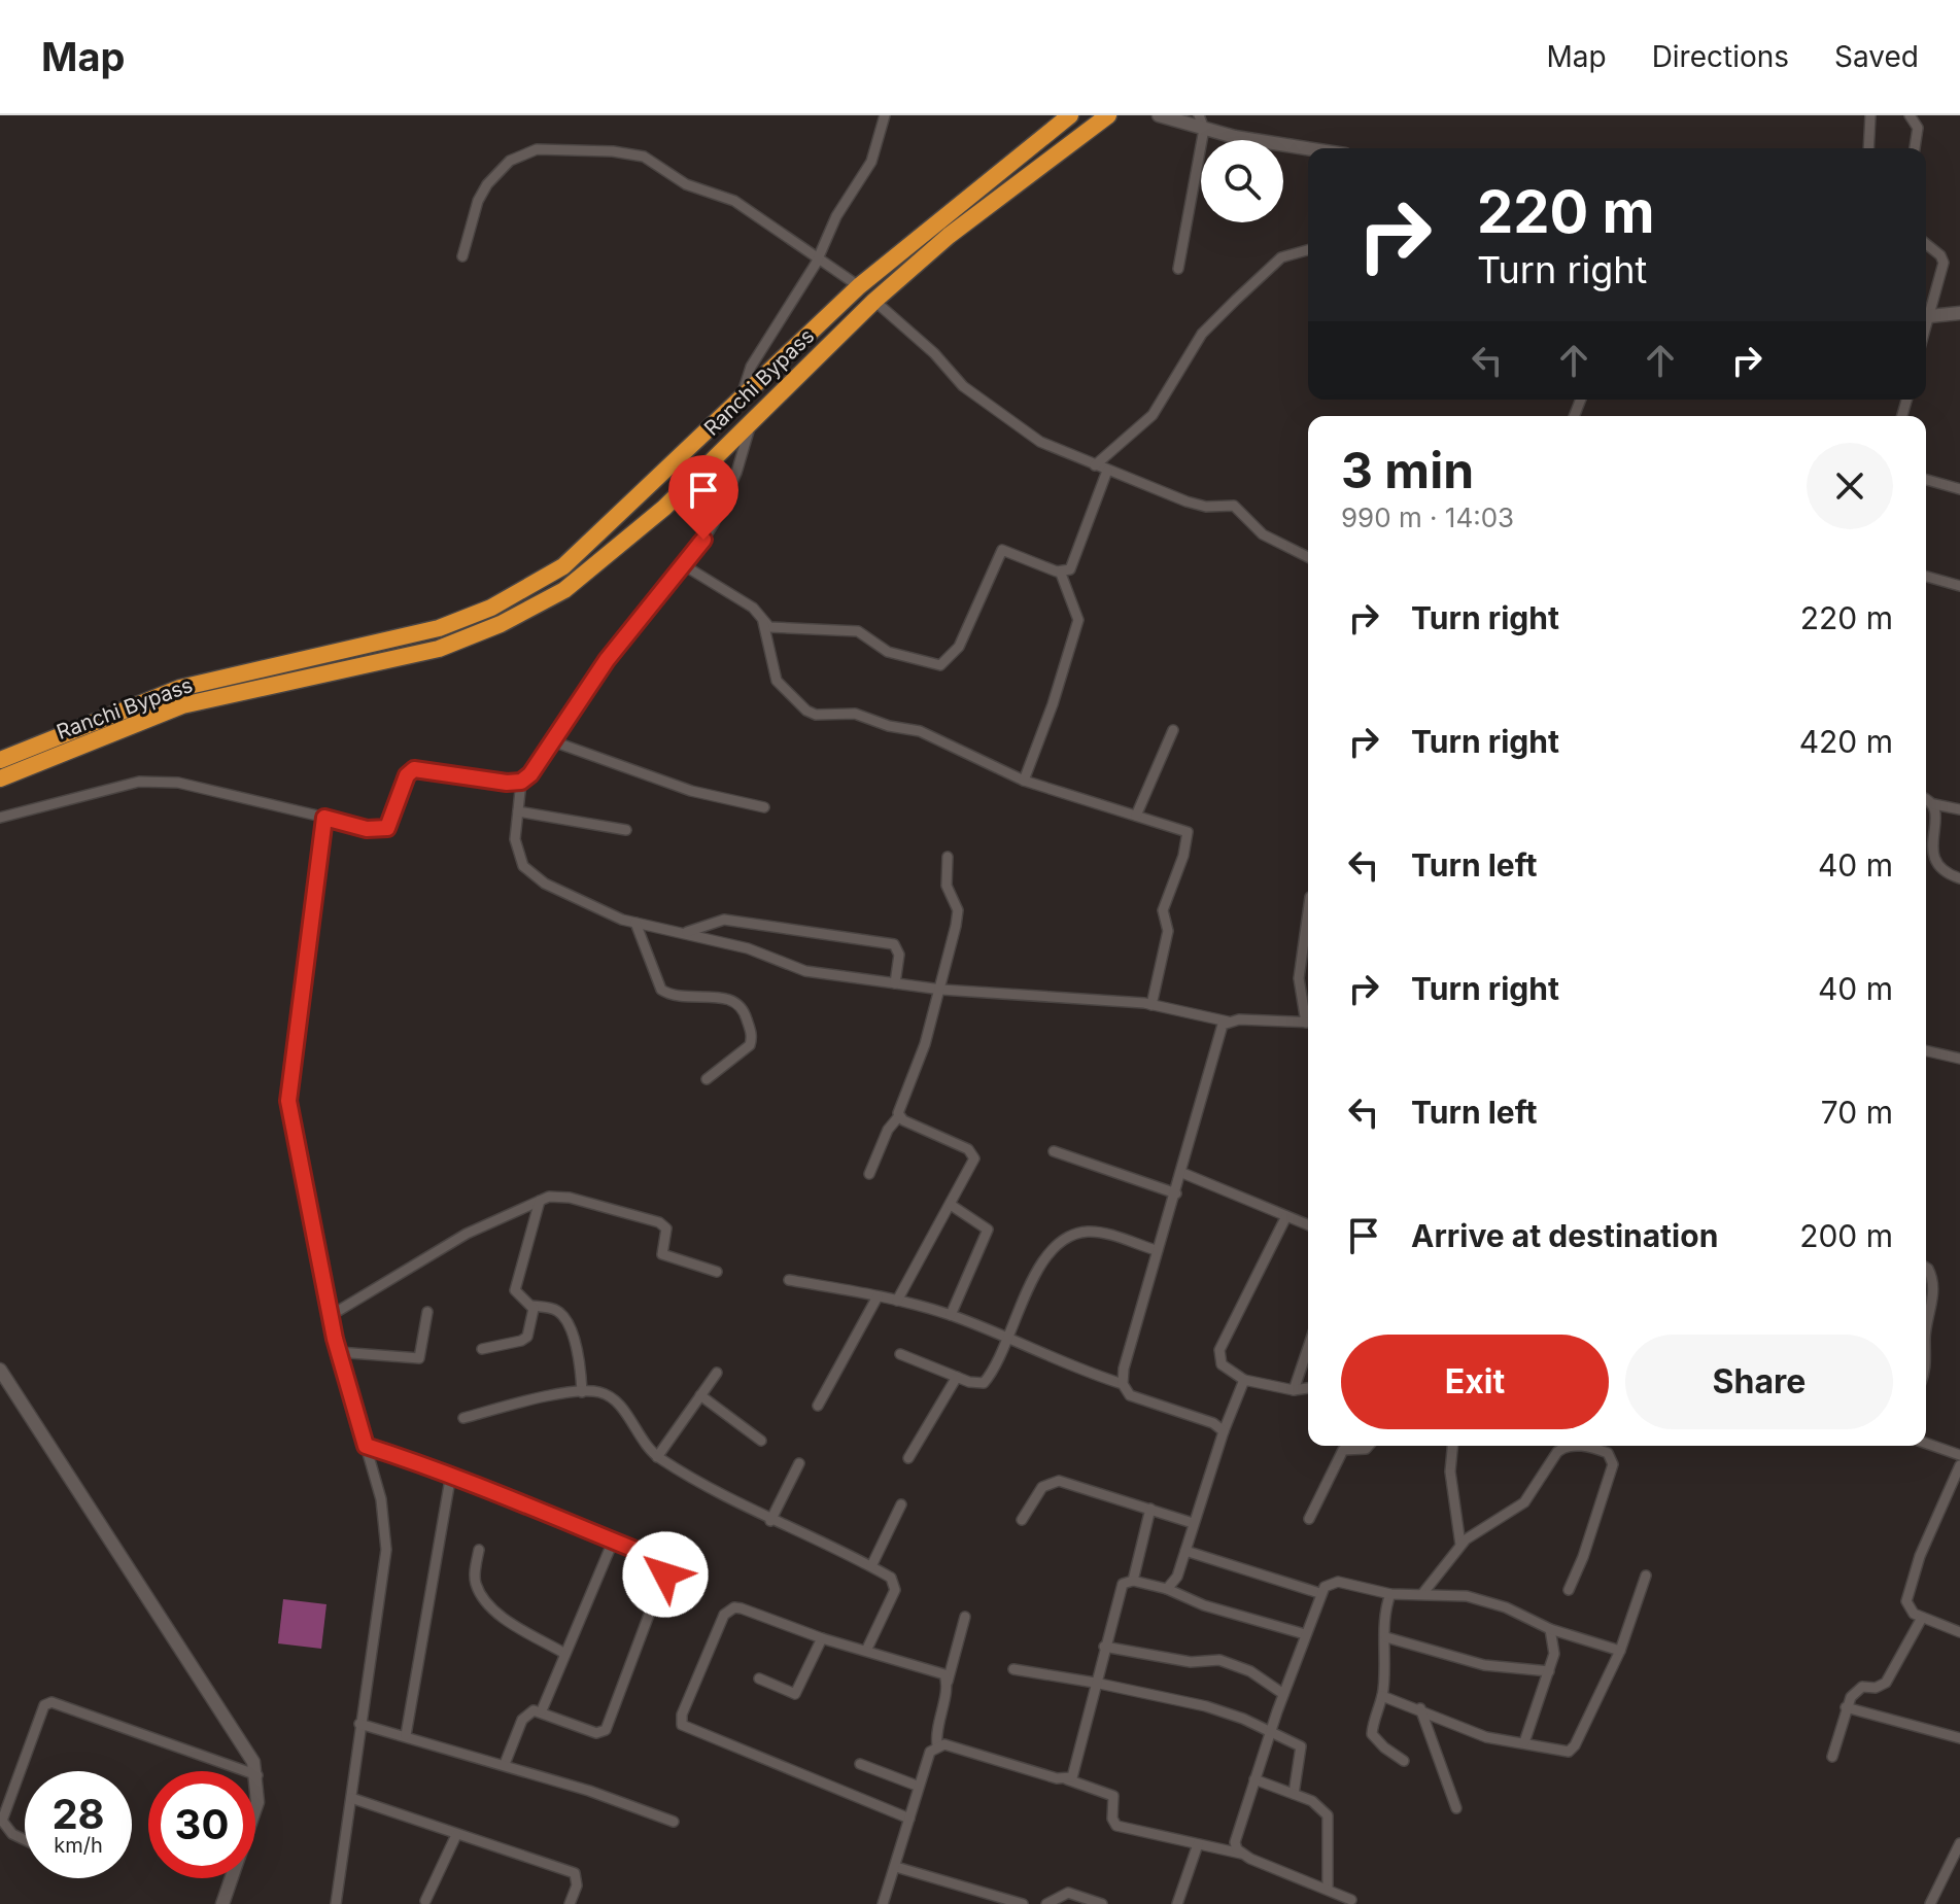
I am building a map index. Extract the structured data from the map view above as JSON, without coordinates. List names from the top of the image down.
{
  "streets": {
    "highway": ["Ranchi Bypass"]
  },
  "page": {
    "header": "Map",
    "nav": ["Map", "Directions", "Saved"],
    "turn": ["220 m", "Turn right"],
    "heading": ["3 min", "990 m · 14:03"],
    "list": [
      {
        "name": "Turn right",
        "value": "220 m"
      },
      {
        "name": "Turn right",
        "value": "420 m"
      },
      {
        "name": "Turn left",
        "value": "40 m"
      },
      {
        "name": "Turn right",
        "value": "40 m"
      },
      {
        "name": "Turn left",
        "value": "70 m"
      },
      {
        "name": "Arrive at destination",
        "value": "200 m"
      }
    ],
    "buttons": ["Exit", "Share"],
    "speed": "28 km/h",
    "limit": "30"
  }
}
